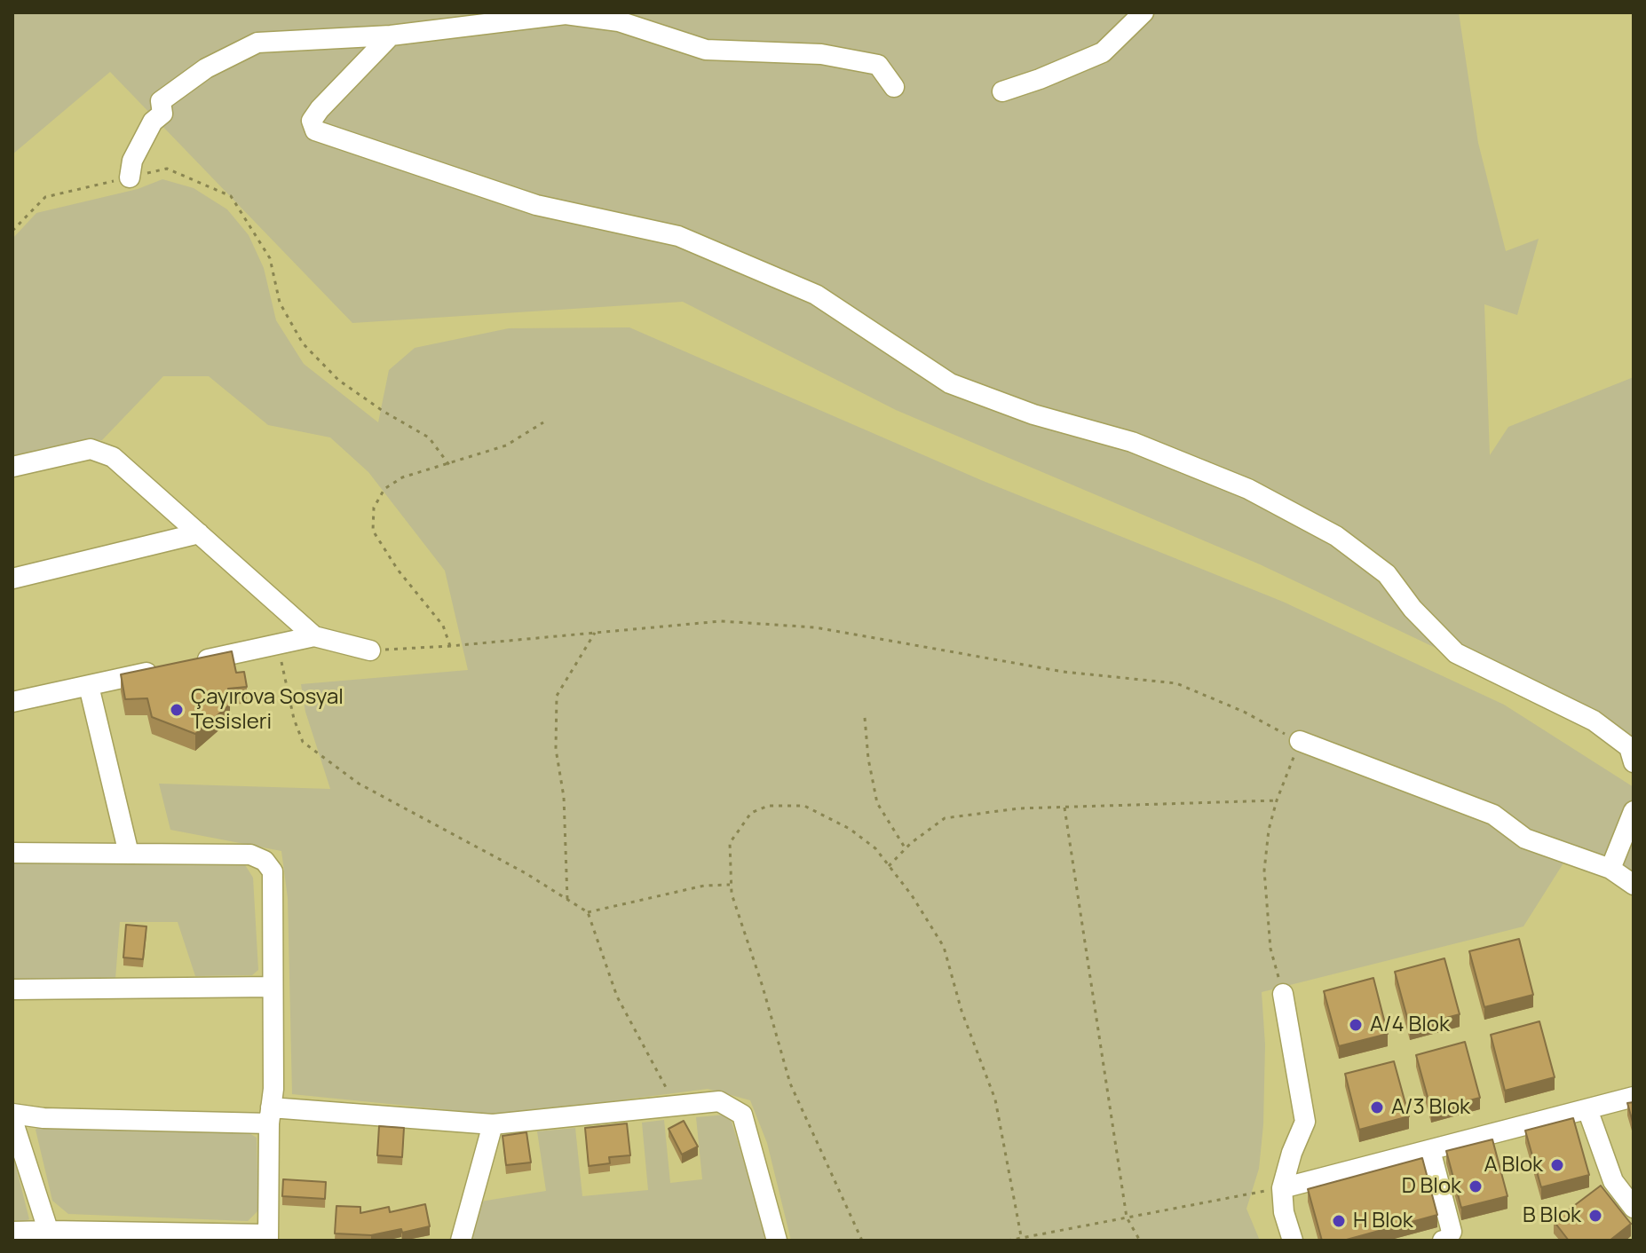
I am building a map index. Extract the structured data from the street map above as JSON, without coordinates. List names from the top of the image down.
{
  "places": [
    "Çayırova Sosyal Tesisleri",
    "A/4 Blok",
    "A/3 Blok",
    "A Blok",
    "D Blok",
    "B Blok",
    "H Blok"
  ]
}
